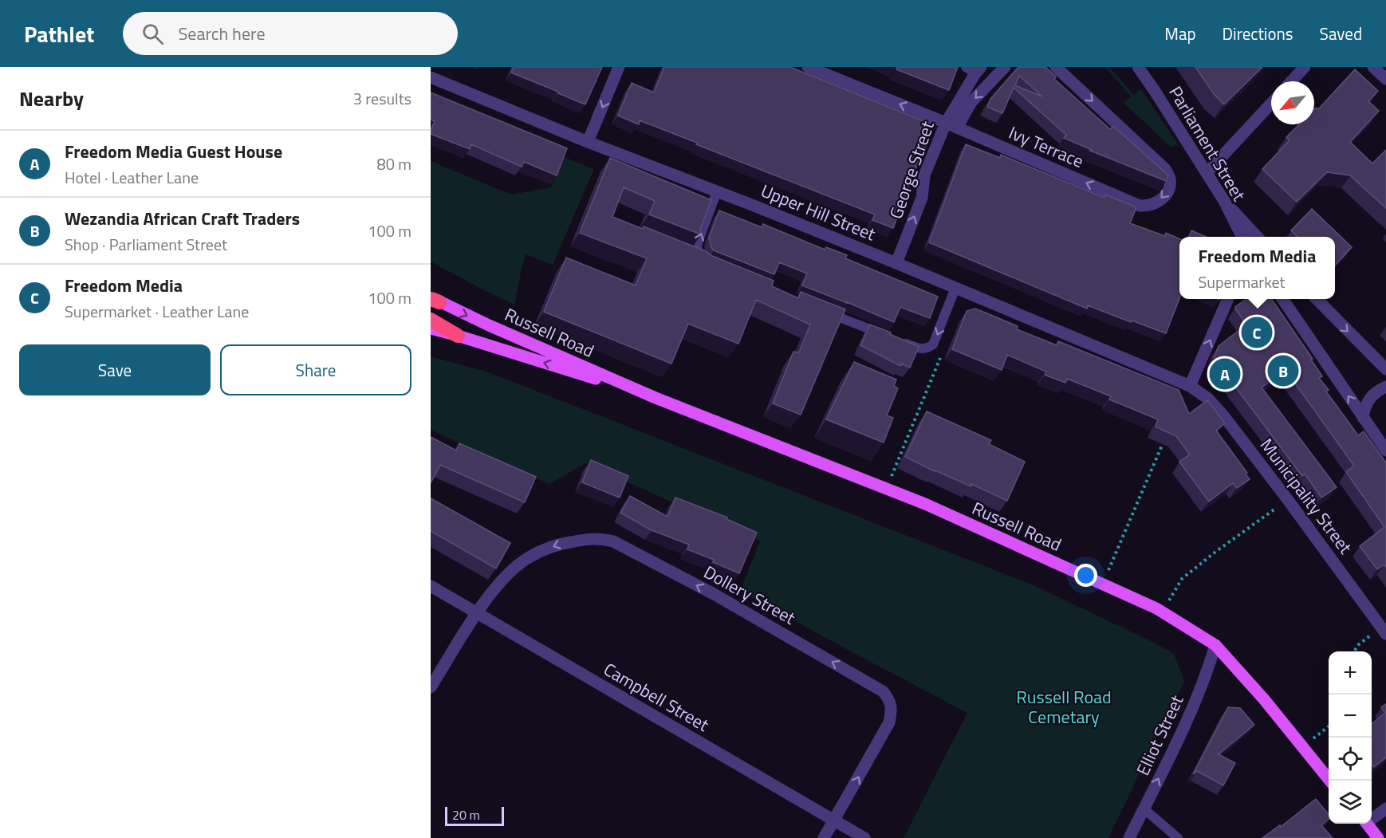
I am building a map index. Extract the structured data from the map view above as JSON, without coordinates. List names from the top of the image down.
{
  "streets": {
    "main road": ["Russell Road"],
    "street": [
      "Parliament Street",
      "Ivy Terrace",
      "George Street",
      "Upper Hill Street",
      "Municipality Street",
      "Dollery Street",
      "Campbell Street",
      "Elliot Street"
    ]
  },
  "crossings": [
    ["Ivy Terrace", "George Street"],
    ["George Street", "Upper Hill Street"],
    ["Upper Hill Street", "Municipality Street"],
    ["Russell Road", "Elliot Street"],
    ["Dollery Street", "Campbell Street"]
  ],
  "one_way": ["Elliot Street"],
  "parks": ["Russell Road Cemetary"],
  "scale_bar": "20 m",
  "north": "bottom left",
  "page": {
    "header": "Pathlet",
    "search": "Search here",
    "nav": ["Map", "Directions", "Saved"],
    "heading": ["Nearby", "3 results"],
    "list": [
      {
        "mark": "A",
        "name": "Freedom Media Guest House",
        "note": "Hotel · Leather Lane",
        "value": "80 m"
      },
      {
        "mark": "B",
        "name": "Wezandia African Craft Traders",
        "note": "Shop · Parliament Street",
        "value": "100 m"
      },
      {
        "mark": "C",
        "name": "Freedom Media",
        "note": "Supermarket · Leather Lane",
        "value": "100 m"
      }
    ],
    "popup": ["Freedom Media", "Supermarket"],
    "pins": ["C", "B", "A"],
    "buttons": ["Save", "Share"],
    "map_buttons": ["+", "−"],
    "scale": "20 m"
  }
}
